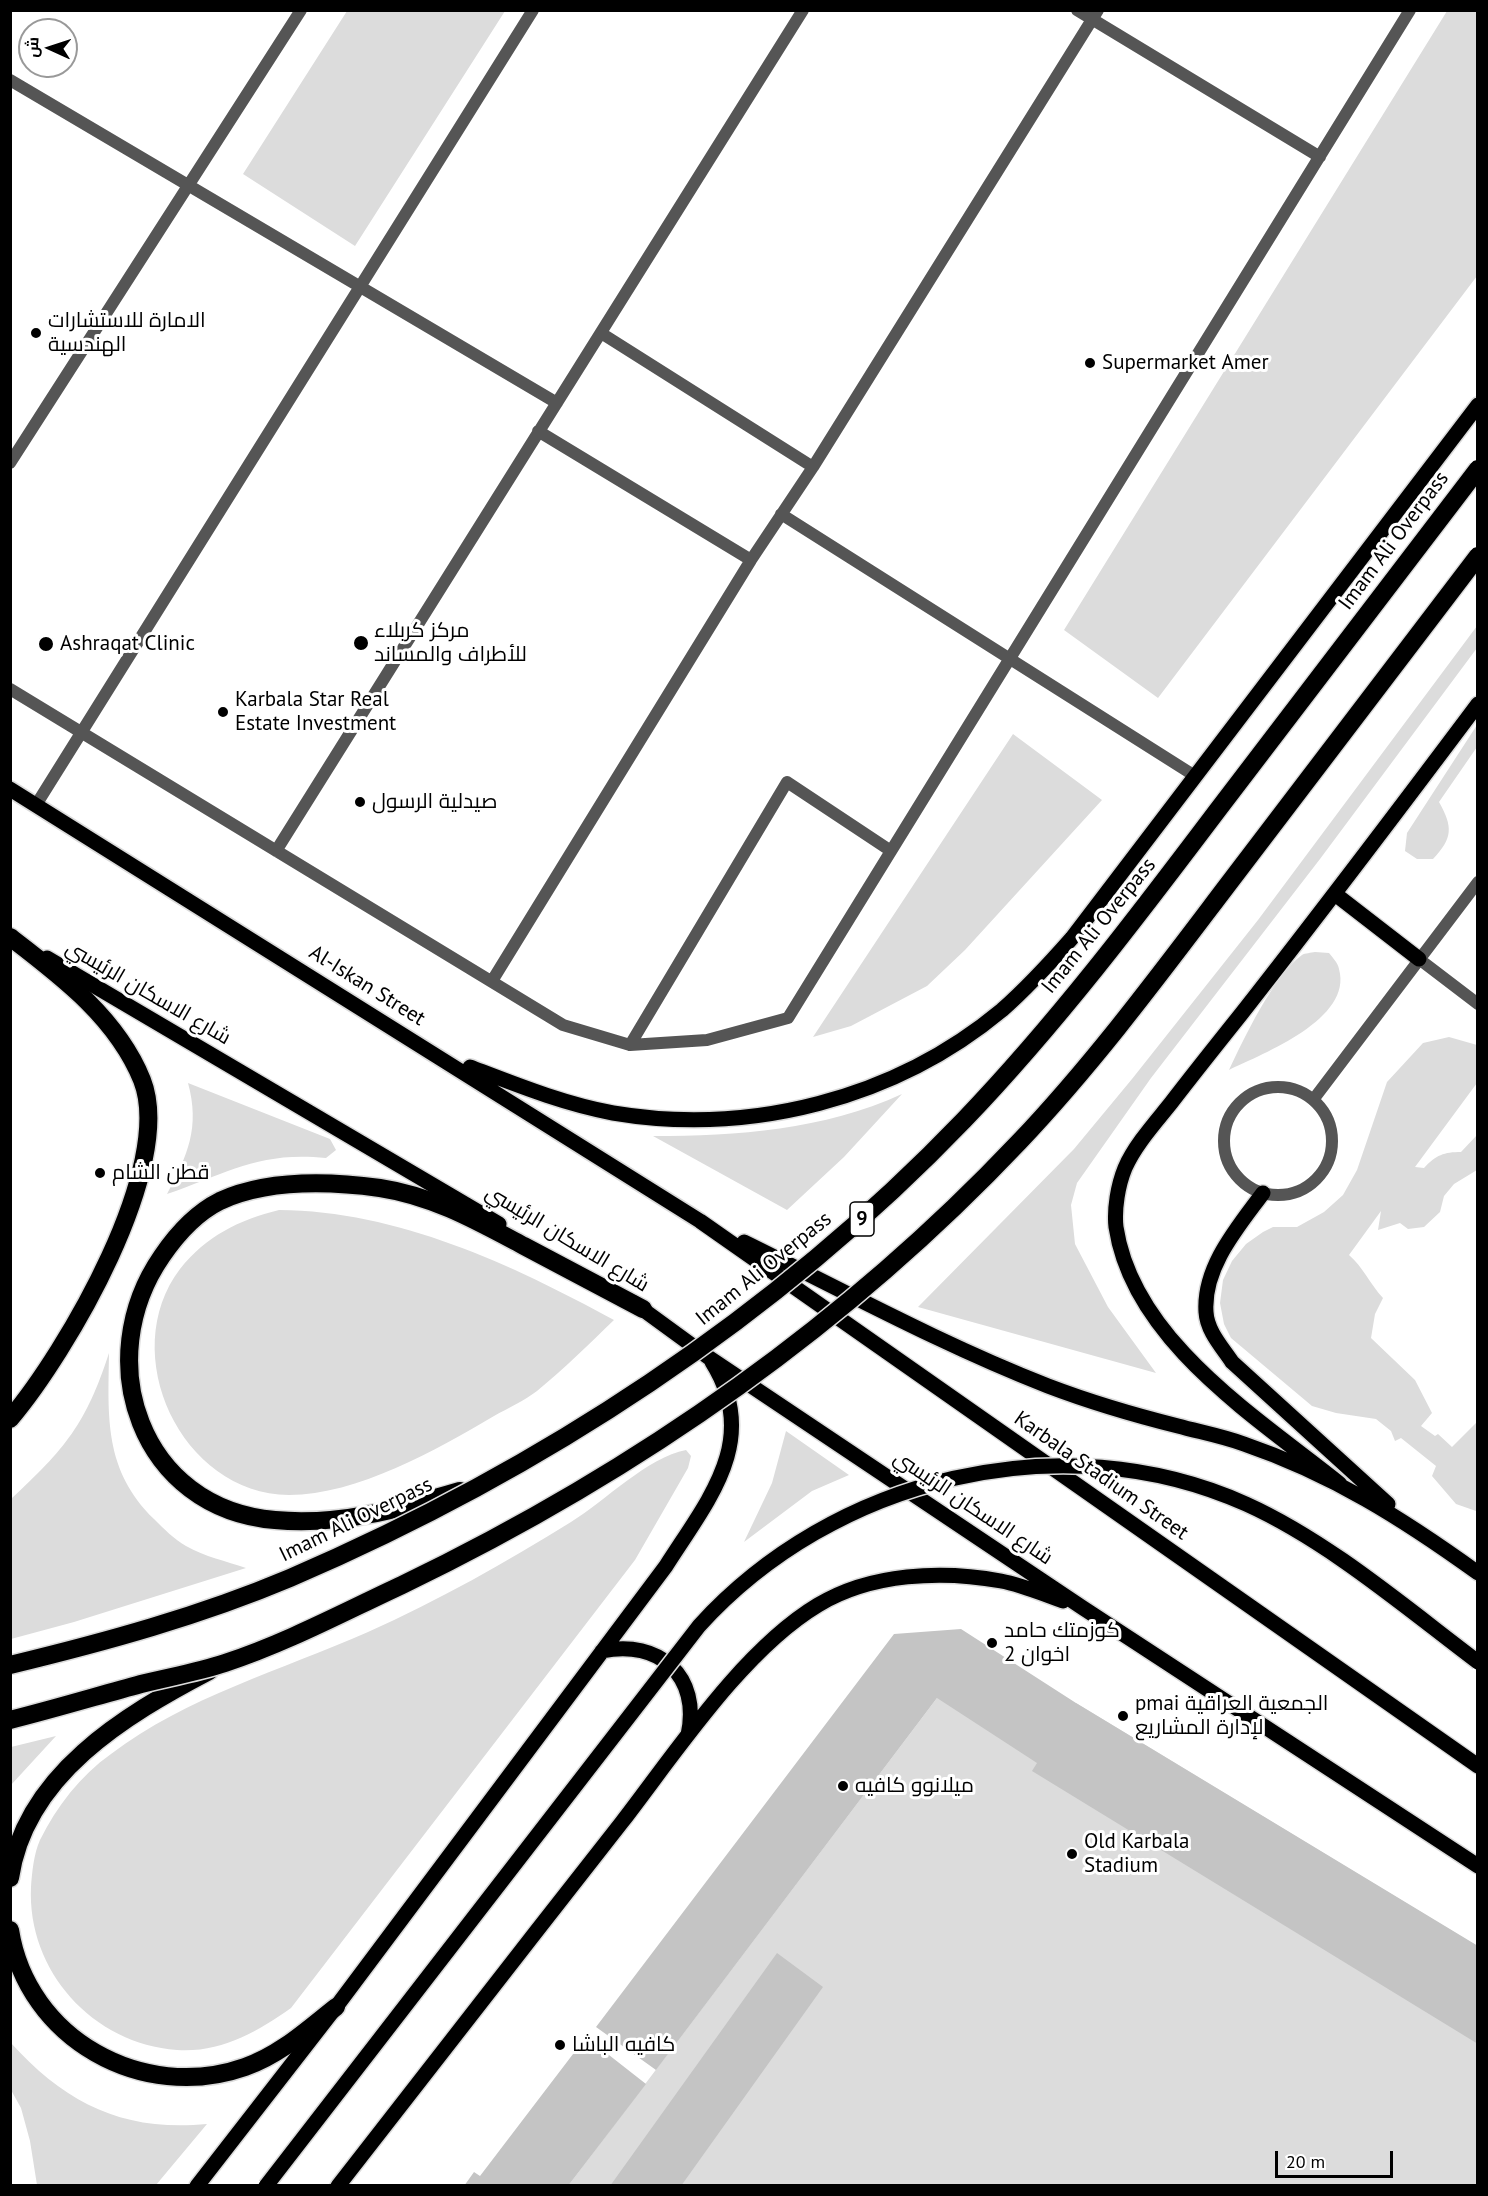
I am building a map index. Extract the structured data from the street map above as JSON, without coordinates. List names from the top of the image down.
{
  "streets": {
    "highway": ["Imam Ali Overpass", "9"],
    "main road": ["Al-Iskan Street", "شارع الاسكان الرئيسي", "Karbala Stadium Street"]
  },
  "crossings": [
    ["Al-Iskan Street", "Karbala Stadium Street"]
  ],
  "places": [
    "الامارة للاستشارات الهندسية",
    "Supermarket Amer",
    "مركز كربلاء للأطراف والمساند",
    "Ashraqat Clinic",
    "Karbala Star Real Estate Investment",
    "صيدلية الرسول",
    "قطن الشام",
    "كوزمتك حامد اخوان 2",
    "pmai الجمعية العراقية لإدارة المشاريع",
    "ميلانوو كافيه",
    "Old Karbala Stadium",
    "كافيه الباشا"
  ],
  "scale_bar": "20 m",
  "north": "left"
}
